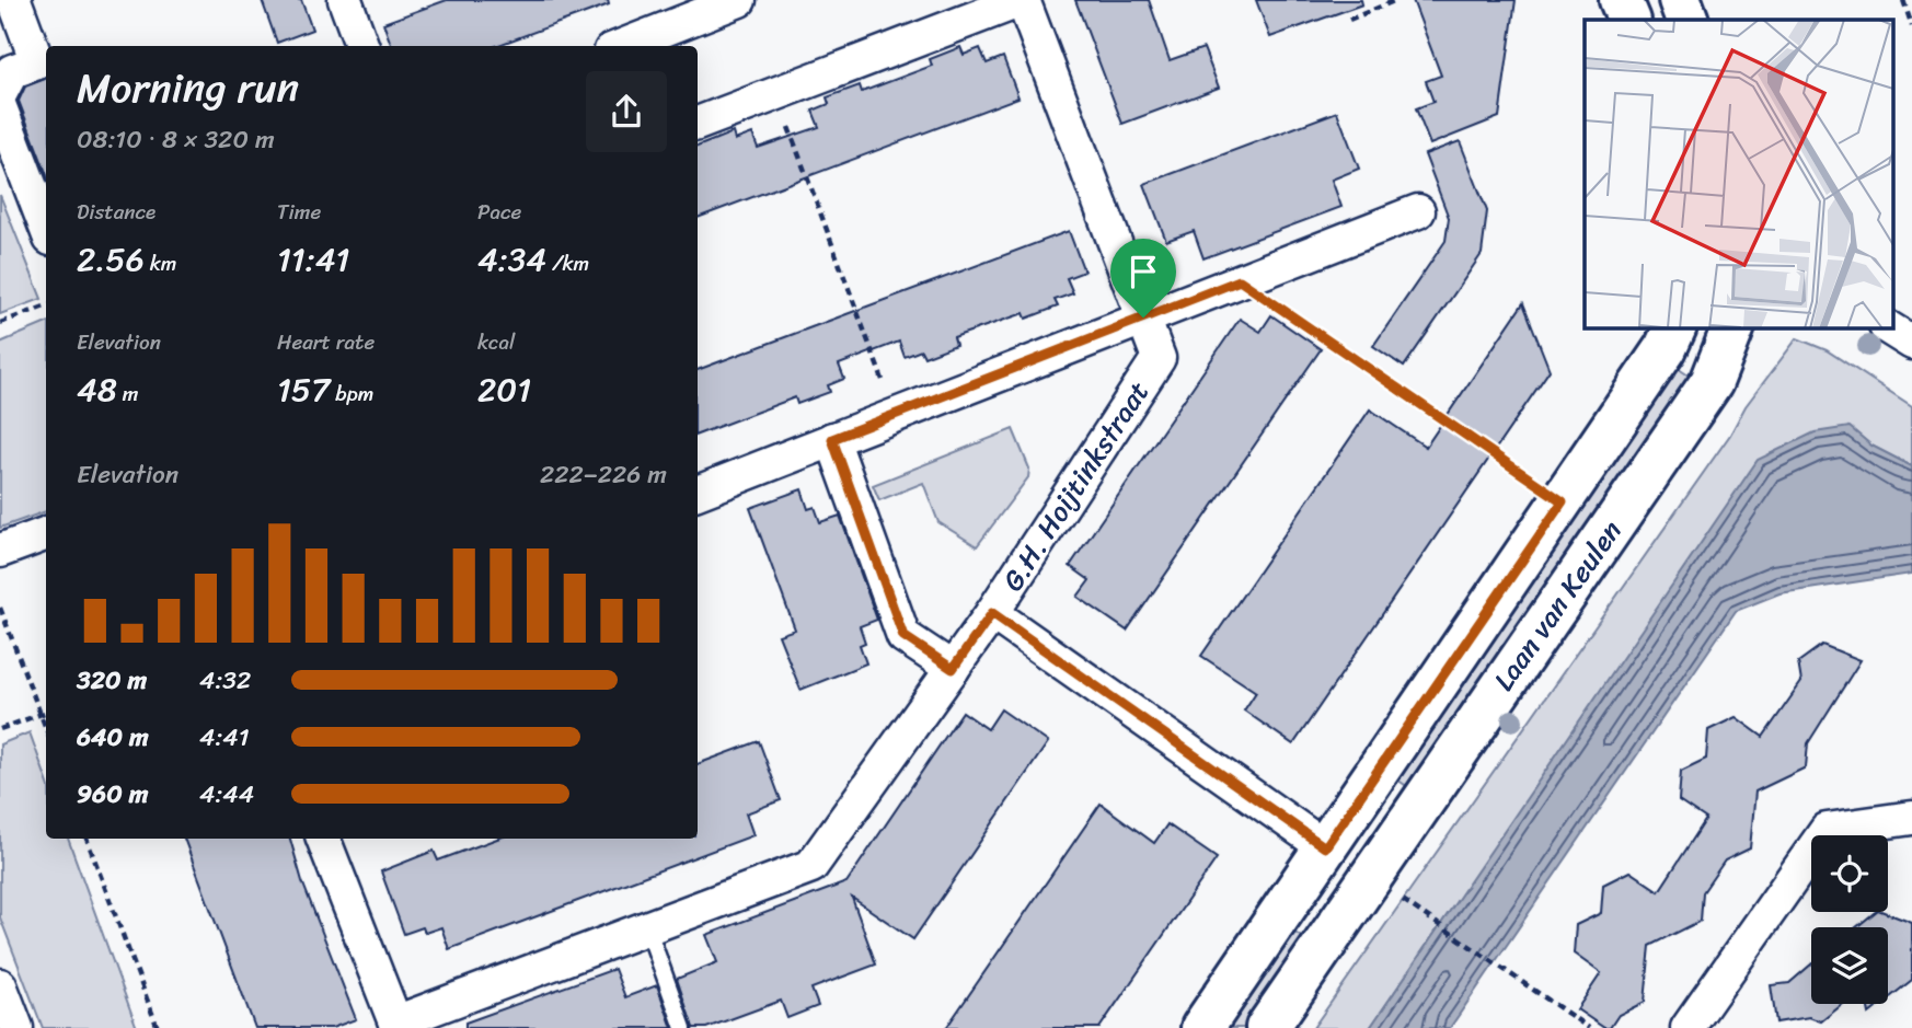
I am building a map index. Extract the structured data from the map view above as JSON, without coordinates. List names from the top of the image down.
{
  "streets": {
    "street": ["G.H. Hoijtinkstraat", "Laan van Keulen"]
  },
  "crossings": [
    ["G.H. Hoijtinkstraat", "Laan van Keulen"]
  ],
  "page": {
    "heading": ["Morning run", "08:10 · 8 × 320 m"],
    "stats": [
      ["Distance", "2.56 km"],
      ["Time", "11:41"],
      ["Pace", "4:34 /km"],
      ["Elevation", "48 m"],
      ["Heart rate", "157 bpm"],
      ["kcal", "201"]
    ],
    "chart": ["Elevation", "222–226 m"],
    "list": [
      {
        "name": "320 m",
        "note": "4:32"
      },
      {
        "name": "640 m",
        "note": "4:41"
      },
      {
        "name": "960 m",
        "note": "4:44"
      }
    ]
  }
}
